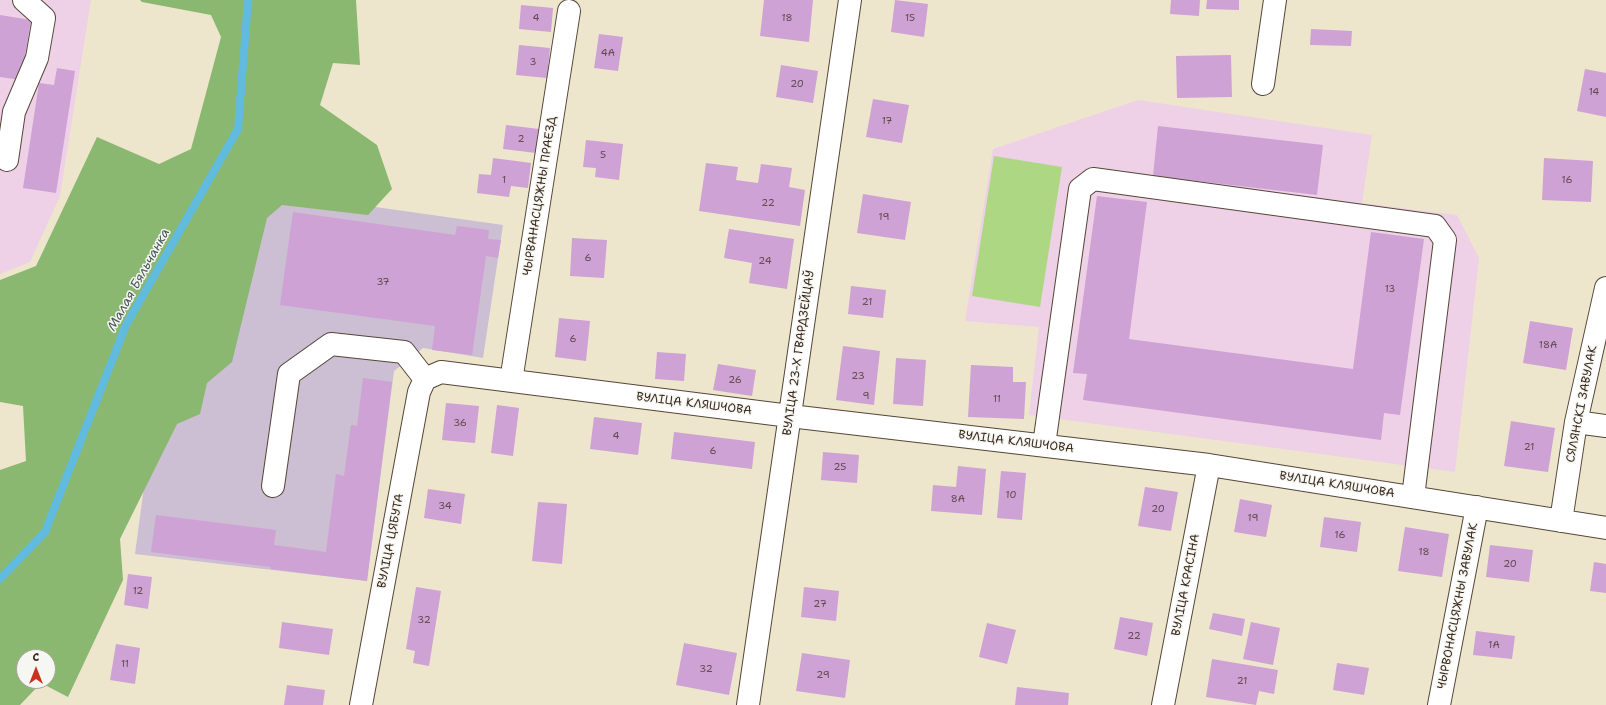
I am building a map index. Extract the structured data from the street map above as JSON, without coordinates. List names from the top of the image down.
{
  "streets": {
    "street": [
      "ЧЫРВАНАСЦЯЖНЫ ПРАЕЗД",
      "ВУЛІЦА 23-Х ГВАРДЗЕЙЦАЎ",
      "ВУЛІЦА КЛЯШЧОВА",
      "СЯЛЯНСКІ ЗАВУЛАК",
      "ВУЛІЦА ЦЯБУТА",
      "ВУЛІЦА КРАСІНА",
      "ЧЫРВОНАСЦЯЖНЫ ЗАВУЛАК"
    ]
  },
  "crossings": [
    ["ЧЫРВАНАСЦЯЖНЫ ПРАЕЗД", "ВУЛІЦА КЛЯШЧОВА"],
    ["ВУЛІЦА 23-Х ГВАРДЗЕЙЦАЎ", "ВУЛІЦА КЛЯШЧОВА"],
    ["ВУЛІЦА КЛЯШЧОВА", "СЯЛЯНСКІ ЗАВУЛАК"],
    ["ВУЛІЦА КЛЯШЧОВА", "ВУЛІЦА ЦЯБУТА"],
    ["ВУЛІЦА КЛЯШЧОВА", "ВУЛІЦА КРАСІНА"],
    ["ВУЛІЦА КЛЯШЧОВА", "ЧЫРВОНАСЦЯЖНЫ ЗАВУЛАК"]
  ],
  "water": ["Малая Бяльчанка"],
  "house_numbers": [
    "4",
    "18",
    "15",
    "4А",
    "3",
    "20",
    "14",
    "17",
    "2",
    "5",
    "1",
    "16",
    "22",
    "19",
    "6",
    "24",
    "37",
    "13",
    "21",
    "6",
    "18А",
    "23",
    "26",
    "9",
    "11",
    "36",
    "4",
    "21",
    "6",
    "25",
    "10",
    "8А",
    "34",
    "20",
    "19",
    "16",
    "18",
    "20",
    "12",
    "27",
    "32",
    "22",
    "1А",
    "11",
    "32",
    "29",
    "21"
  ],
  "north": "top"
}
